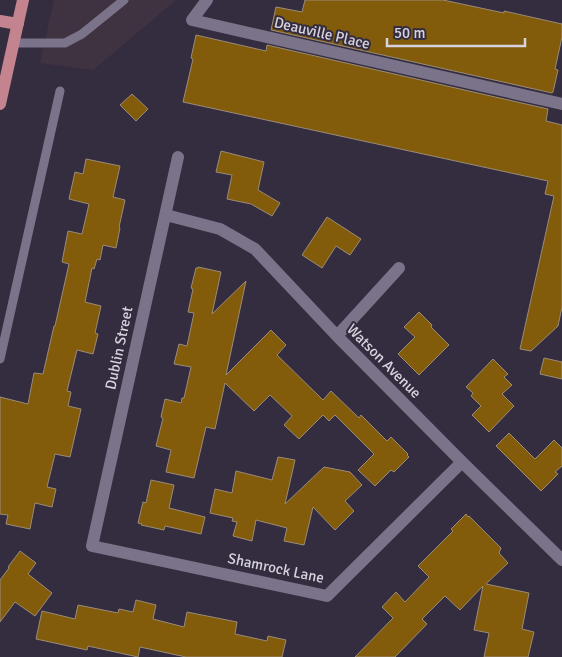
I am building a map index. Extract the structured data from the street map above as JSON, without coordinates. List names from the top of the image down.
{
  "streets": {
    "street": [
      "Deauville Place",
      "Dublin Street",
      "Watson Avenue",
      "Shamrock Lane"
    ]
  },
  "crossings": [
    ["Dublin Street", "Watson Avenue"],
    ["Dublin Street", "Shamrock Lane"],
    ["Watson Avenue", "Shamrock Lane"]
  ],
  "scale_bar": "50 m"
}
